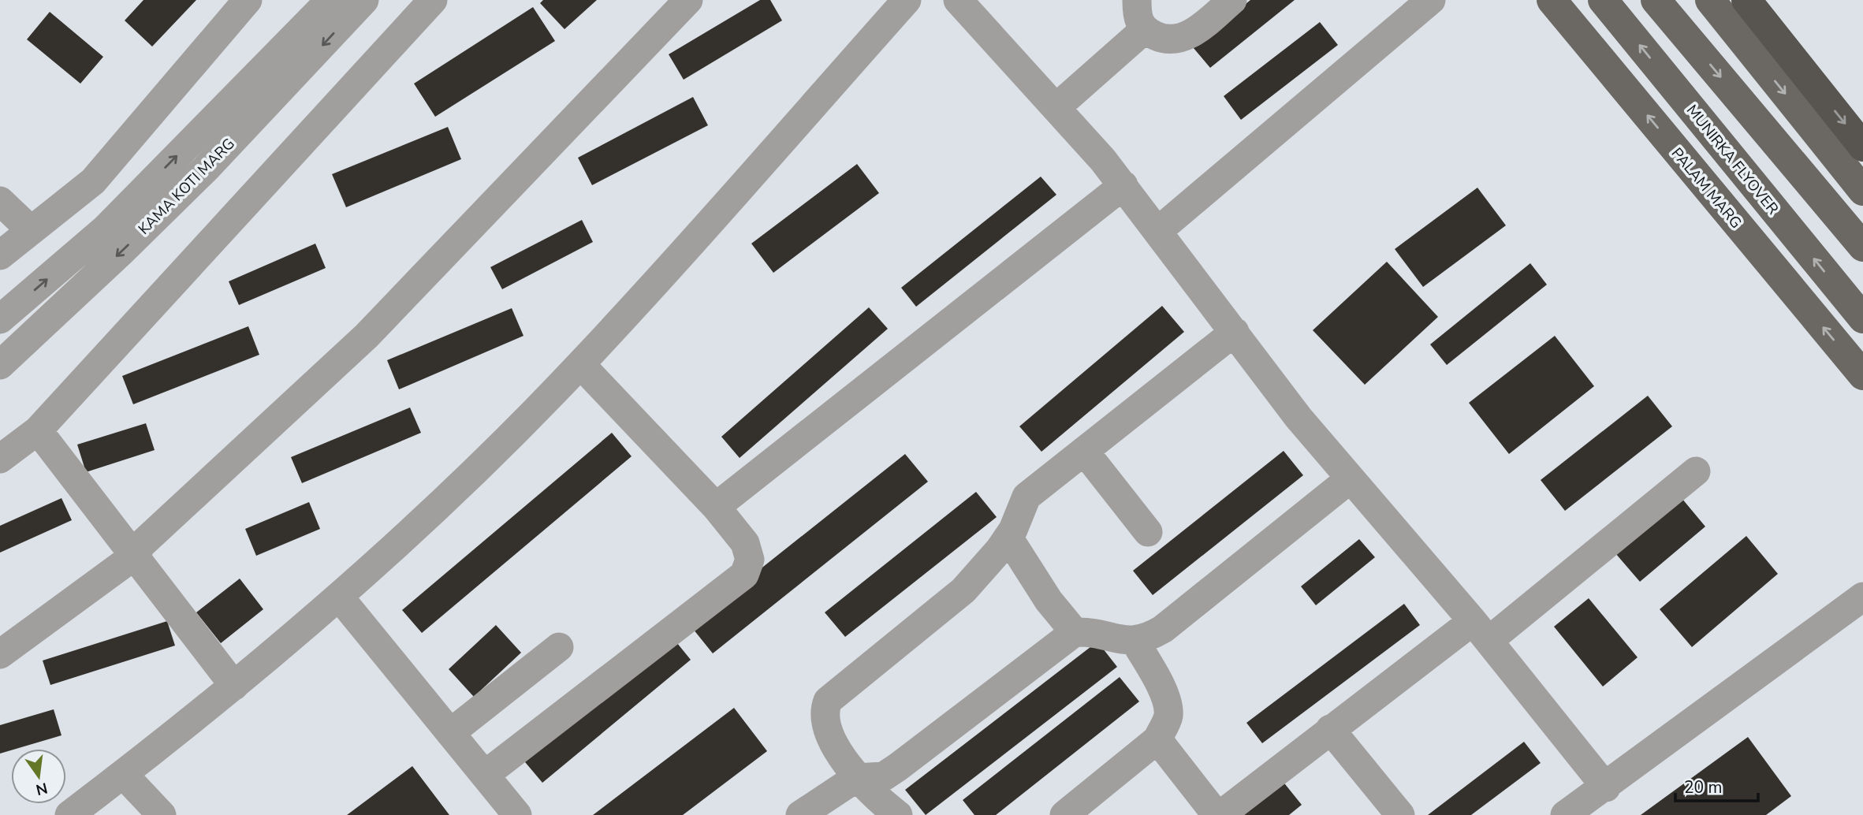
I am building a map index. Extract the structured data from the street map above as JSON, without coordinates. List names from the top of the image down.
{
  "streets": {
    "main road": ["MUNIRKA FLYOVER", "PALAM MARG"],
    "street": ["KAMA KOTI MARG"]
  },
  "scale_bar": "20 m",
  "north": "bottom"
}
